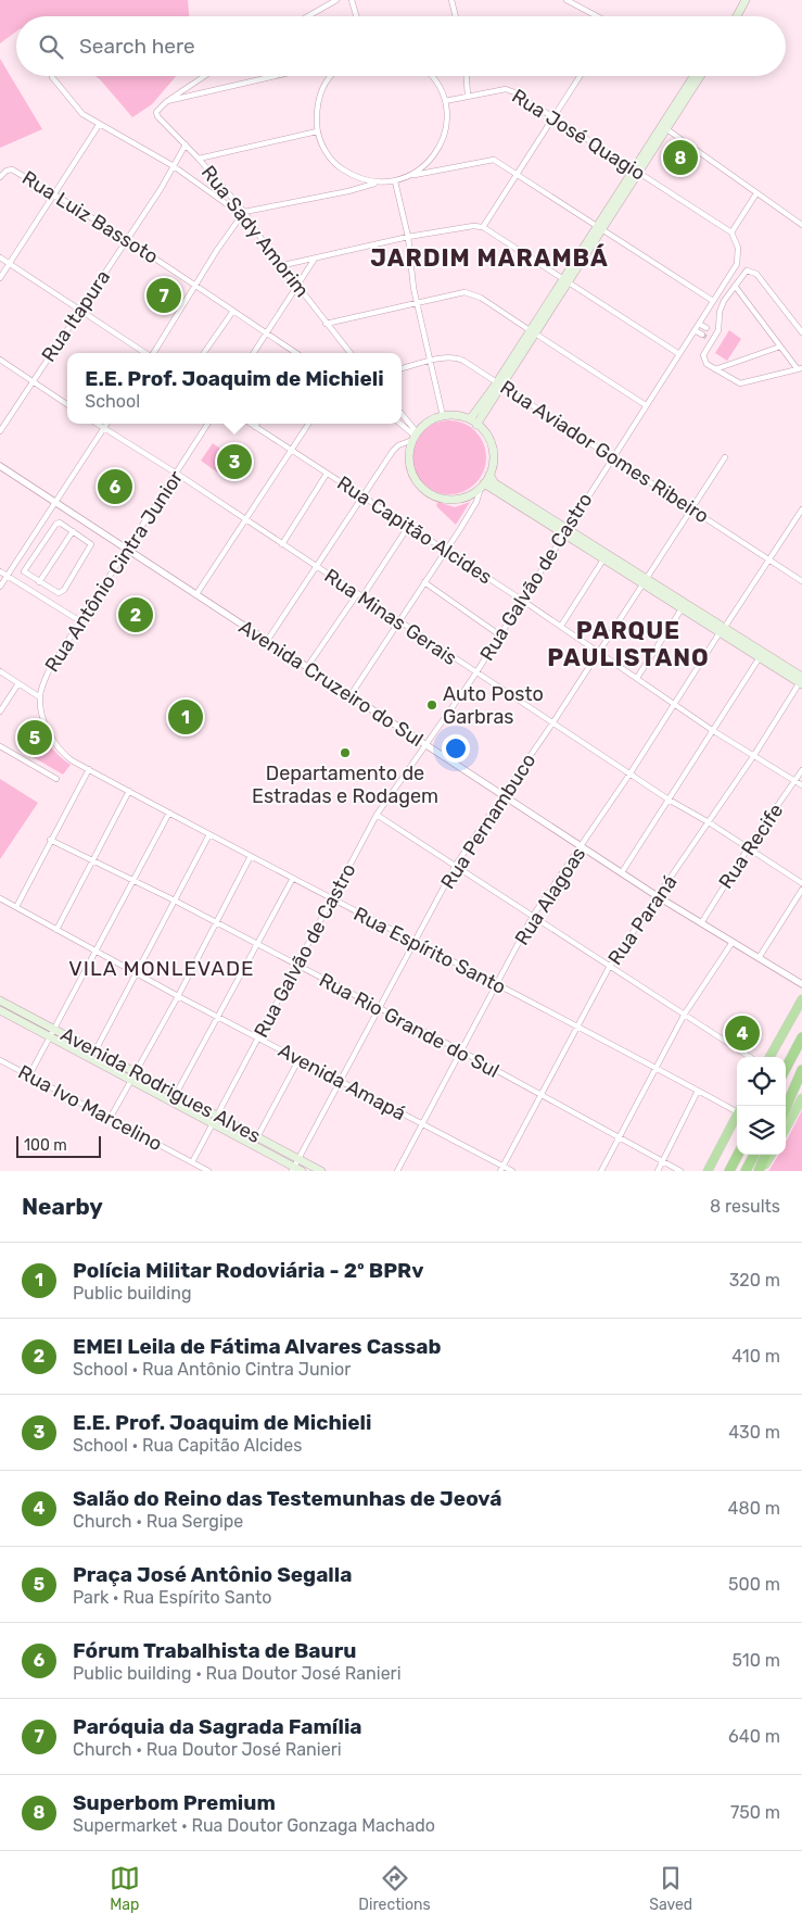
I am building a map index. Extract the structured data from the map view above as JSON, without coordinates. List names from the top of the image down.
{
  "streets": {
    "main road": ["Avenida Rodrigues Alves"],
    "street": [
      "Rua José Quagio",
      "Rua Luiz Bassoto",
      "Rua Sady Amorim",
      "Rua Itapura",
      "Rua Aviador Gomes Ribeiro",
      "Rua Capitão Alcides",
      "Rua Antônio Cintra Junior",
      "Rua Galvão de Castro",
      "Rua Minas Gerais",
      "Avenida Cruzeiro do Sul",
      "Rua Pernambuco",
      "Rua Recife",
      "Rua Alagoas",
      "Rua Paraná",
      "Rua Espírito Santo",
      "Rua Rio Grande do Sul",
      "Avenida Amapá",
      "Rua Ivo Marcelino"
    ]
  },
  "crossings": [
    ["Rua José Quagio", "Rua Galvão de Castro"],
    ["Rua Luiz Bassoto", "Rua Itapura"],
    ["Rua Sady Amorim", "Rua Itapura"],
    ["Rua Aviador Gomes Ribeiro", "Rua Galvão de Castro"],
    ["Rua Aviador Gomes Ribeiro", "Rua Pernambuco"],
    ["Rua Aviador Gomes Ribeiro", "Rua Alagoas"],
    ["Rua Capitão Alcides", "Rua Galvão de Castro"],
    ["Rua Capitão Alcides", "Rua Pernambuco"],
    ["Rua Capitão Alcides", "Rua Recife"],
    ["Rua Capitão Alcides", "Rua Alagoas"],
    ["Rua Capitão Alcides", "Rua Paraná"],
    ["Rua Antônio Cintra Junior", "Rua Minas Gerais"],
    ["Rua Antônio Cintra Junior", "Avenida Cruzeiro do Sul"],
    ["Rua Antônio Cintra Junior", "Rua Espírito Santo"],
    ["Rua Galvão de Castro", "Rua Minas Gerais"],
    ["Rua Galvão de Castro", "Avenida Cruzeiro do Sul"],
    ["Rua Galvão de Castro", "Rua Espírito Santo"],
    ["Rua Galvão de Castro", "Rua Rio Grande do Sul"],
    ["Rua Galvão de Castro", "Avenida Amapá"],
    ["Rua Galvão de Castro", "Avenida Rodrigues Alves"],
    ["Rua Galvão de Castro", "Rua Ivo Marcelino"],
    ["Rua Minas Gerais", "Rua Pernambuco"],
    ["Rua Minas Gerais", "Rua Recife"],
    ["Rua Minas Gerais", "Rua Alagoas"],
    ["Rua Minas Gerais", "Rua Paraná"],
    ["Avenida Cruzeiro do Sul", "Rua Pernambuco"],
    ["Avenida Cruzeiro do Sul", "Rua Recife"],
    ["Avenida Cruzeiro do Sul", "Rua Alagoas"],
    ["Avenida Cruzeiro do Sul", "Rua Paraná"],
    ["Rua Pernambuco", "Rua Espírito Santo"],
    ["Rua Pernambuco", "Rua Rio Grande do Sul"],
    ["Rua Pernambuco", "Avenida Amapá"],
    ["Rua Pernambuco", "Avenida Rodrigues Alves"],
    ["Rua Alagoas", "Rua Espírito Santo"],
    ["Rua Alagoas", "Rua Rio Grande do Sul"],
    ["Rua Alagoas", "Avenida Amapá"],
    ["Rua Paraná", "Rua Espírito Santo"],
    ["Rua Paraná", "Rua Rio Grande do Sul"],
    ["Rua Paraná", "Avenida Amapá"]
  ],
  "districts": ["JARDIM MARAMBÁ", "PARQUE PAULISTANO", "VILA MONLEVADE"],
  "places": ["Auto Posto Garbras", "Departamento de Estradas e Rodagem"],
  "scale_bar": "100 m",
  "page": {
    "search": "Search here",
    "pins": [
      "8",
      "7",
      "3",
      "6",
      "2",
      "1",
      "5",
      "4"
    ],
    "popup": ["E.E. Prof. Joaquim de Michieli", "School"],
    "scale": "100 m",
    "heading": ["Nearby", "8 results"],
    "list": [
      {
        "mark": "1",
        "name": "Polícia Militar Rodoviária - 2º BPRv",
        "note": "Public building",
        "value": "320 m"
      },
      {
        "mark": "2",
        "name": "EMEI Leila de Fátima Alvares Cassab",
        "note": "School · Rua Antônio Cintra Junior",
        "value": "410 m"
      },
      {
        "mark": "3",
        "name": "E.E. Prof. Joaquim de Michieli",
        "note": "School · Rua Capitão Alcides",
        "value": "430 m"
      },
      {
        "mark": "4",
        "name": "Salão do Reino das Testemunhas de Jeová",
        "note": "Church · Rua Sergipe",
        "value": "480 m"
      },
      {
        "mark": "5",
        "name": "Praça José Antônio Segalla",
        "note": "Park · Rua Espírito Santo",
        "value": "500 m"
      },
      {
        "mark": "6",
        "name": "Fórum Trabalhista de Bauru",
        "note": "Public building · Rua Doutor José Ranieri",
        "value": "510 m"
      },
      {
        "mark": "7",
        "name": "Paróquia da Sagrada Família",
        "note": "Church · Rua Doutor José Ranieri",
        "value": "640 m"
      },
      {
        "mark": "8",
        "name": "Superbom Premium",
        "note": "Supermarket · Rua Doutor Gonzaga Machado",
        "value": "750 m"
      }
    ],
    "nav": ["Map", "Directions", "Saved"]
  }
}
